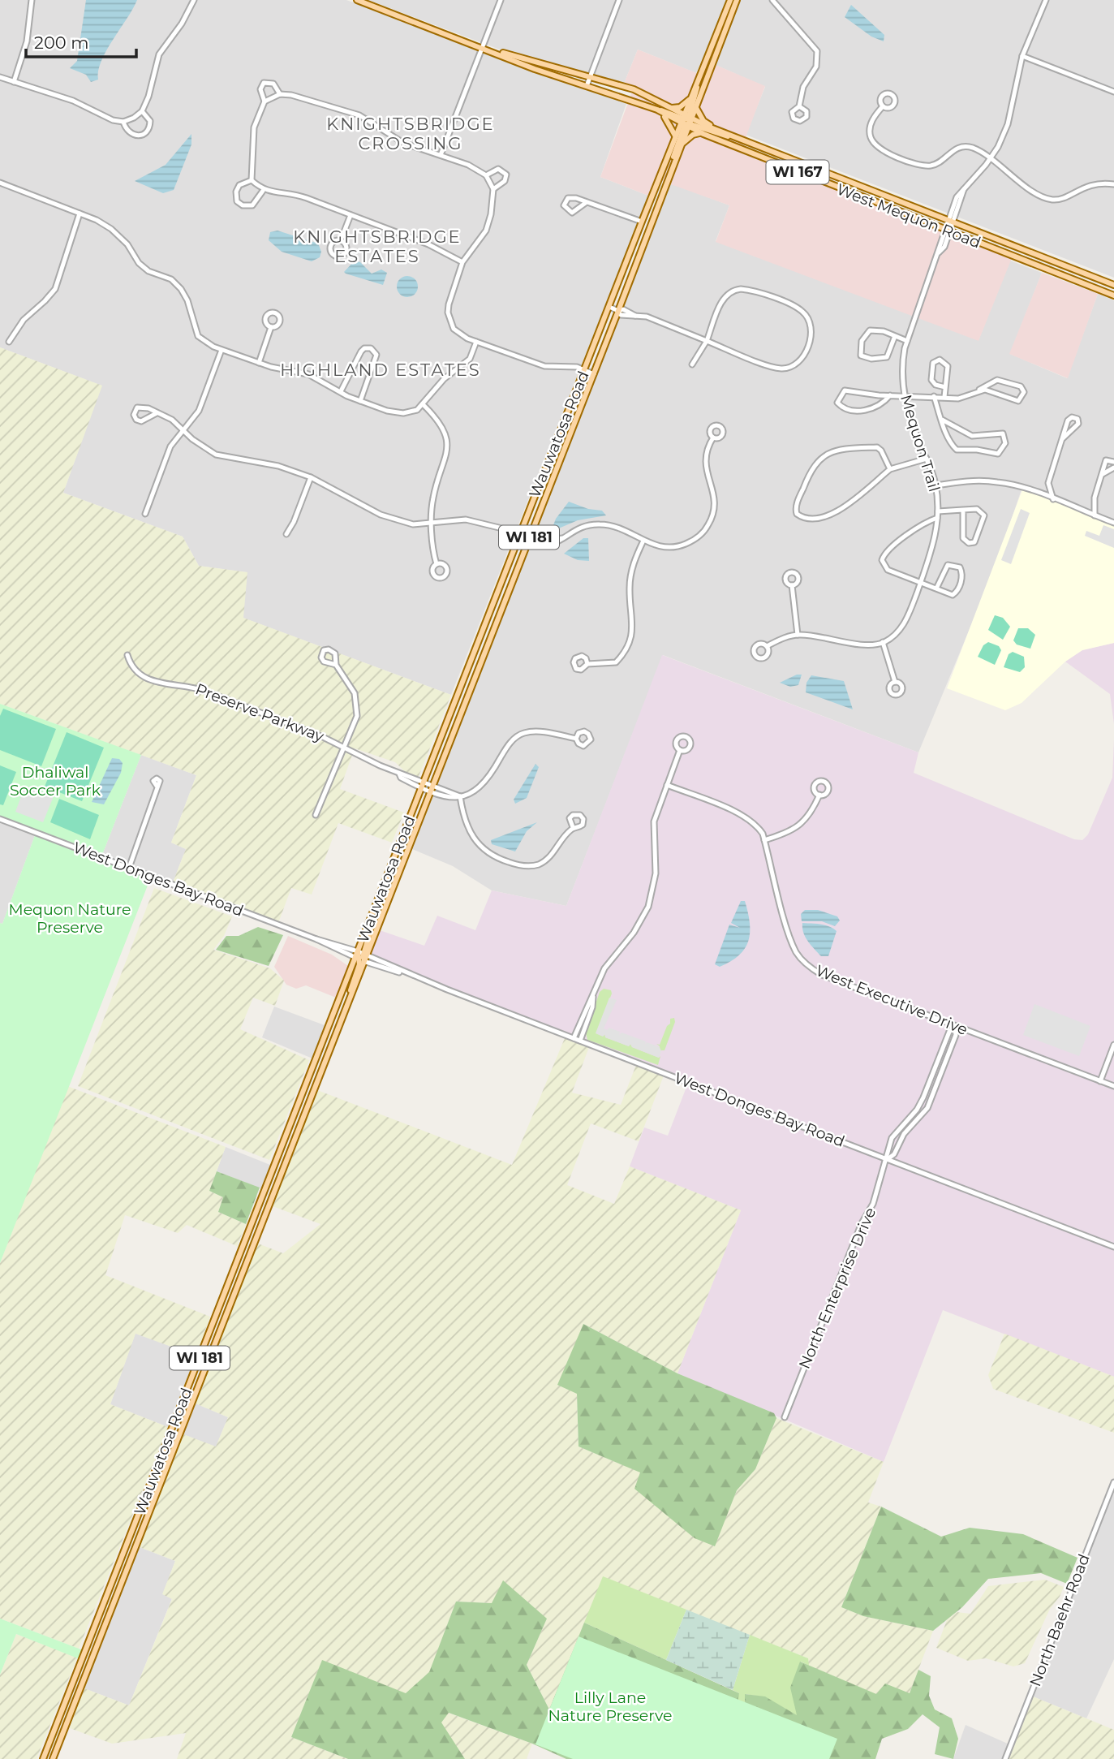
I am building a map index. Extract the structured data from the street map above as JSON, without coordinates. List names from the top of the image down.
{
  "streets": {
    "main road": [
      "WI 167",
      "West Mequon Road",
      "Wauwatosa Road",
      "WI 181"
    ],
    "street": [
      "Mequon Trail",
      "Preserve Parkway",
      "West Donges Bay Road",
      "West Executive Drive",
      "North Enterprise Drive",
      "North Baehr Road"
    ]
  },
  "crossings": [
    ["West Mequon Road", "Wauwatosa Road"],
    ["West Mequon Road", "Mequon Trail"],
    ["Wauwatosa Road", "Preserve Parkway"],
    ["Wauwatosa Road", "West Donges Bay Road"],
    ["West Donges Bay Road", "North Enterprise Drive"],
    ["West Executive Drive", "North Enterprise Drive"]
  ],
  "districts": ["KNIGHTSBRIDGE CROSSING", "KNIGHTSBRIDGE ESTATES", "HIGHLAND ESTATES"],
  "parks": ["Dhaliwal Soccer Park", "Mequon Nature Preserve", "Lilly Lane Nature Preserve"],
  "scale_bar": "200 m"
}
